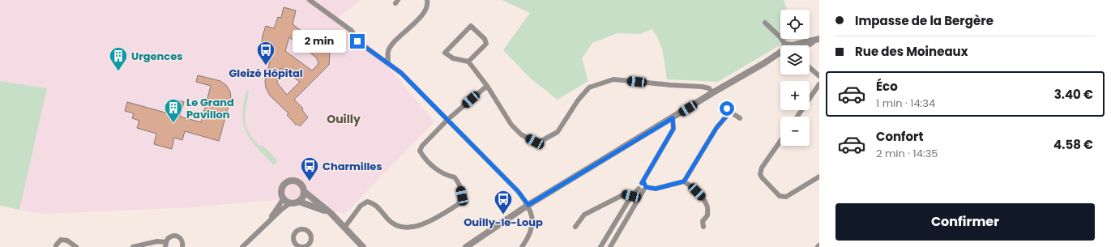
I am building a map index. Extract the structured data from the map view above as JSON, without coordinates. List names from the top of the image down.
{
  "districts": ["Ouilly"],
  "places": {
    "bus stop": ["Gleizé Hôpital", "Charmilles", "Ouilly-le-Loup"],
    "building": ["Urgences", "Le Grand Pavillon"]
  },
  "page": {
    "banner": ["Impasse de la Bergère", "Rue des Moineaux"],
    "map_buttons": ["+", "−"],
    "bubble": "2 min",
    "list": [
      {
        "name": "Éco",
        "note": "1 min · 14:34",
        "value": "3.40 €"
      },
      {
        "name": "Confort",
        "note": "2 min · 14:35",
        "value": "4.58 €"
      }
    ],
    "buttons": "Confirmer"
  }
}
